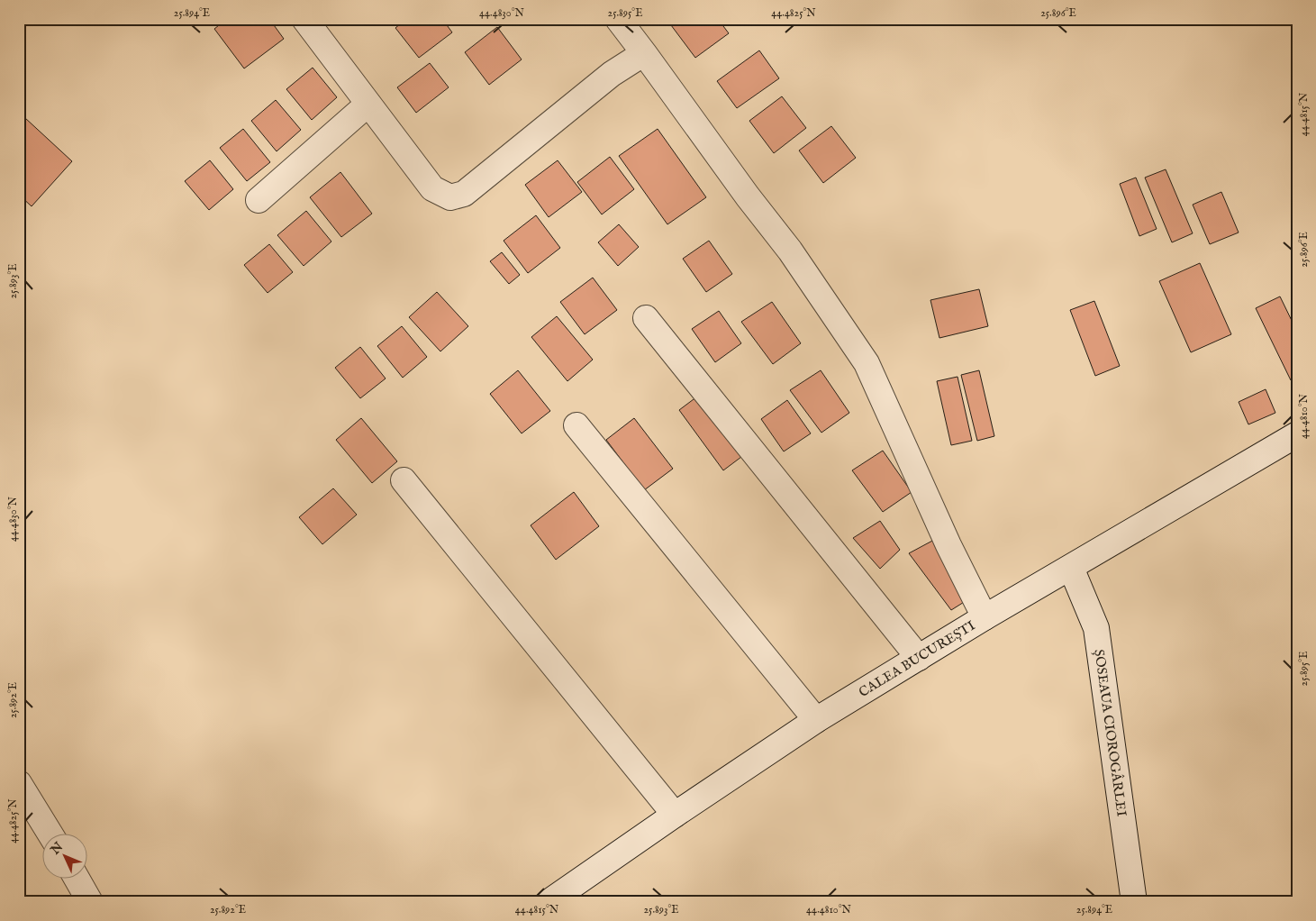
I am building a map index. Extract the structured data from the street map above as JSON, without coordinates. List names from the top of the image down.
{
  "streets": {
    "street": ["CALEA BUCUREȘTI", "ȘOSEAUA CIOROGÂRLEI"]
  },
  "crossings": [
    ["CALEA BUCUREȘTI", "ȘOSEAUA CIOROGÂRLEI"]
  ],
  "north": "top left",
  "coordinates": [
    "25.894°E",
    "44.4830°N",
    "25.895°E",
    "44.4825°N",
    "25.896°E",
    "44.4815°N",
    "25.893°E",
    "44.4810°N",
    "25.892°E"
  ]
}
